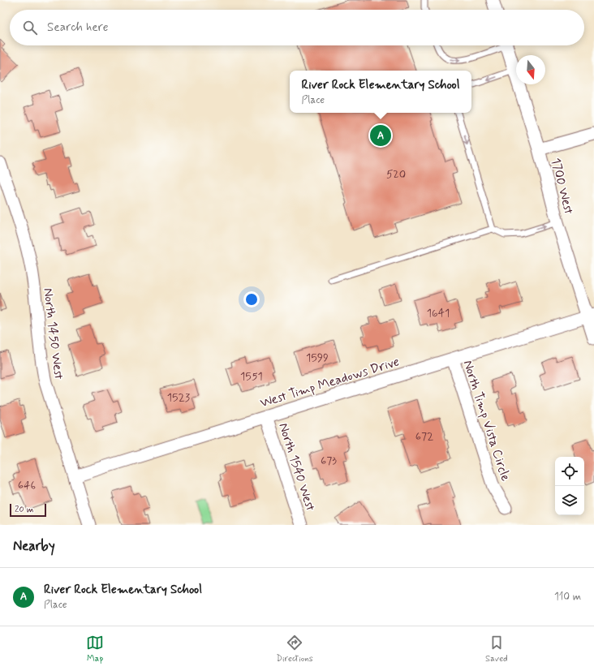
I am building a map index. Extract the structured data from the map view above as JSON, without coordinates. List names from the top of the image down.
{
  "streets": {
    "street": [
      "1700 West",
      "North 1450 West",
      "West Timp Meadows Drive",
      "North Timp Vista Circle",
      "North 1540 West"
    ]
  },
  "crossings": [
    ["1700 West", "West Timp Meadows Drive"],
    ["North 1450 West", "West Timp Meadows Drive"],
    ["West Timp Meadows Drive", "North Timp Vista Circle"],
    ["West Timp Meadows Drive", "North 1540 West"]
  ],
  "house_numbers": [
    "520",
    "1641",
    "1599",
    "1551",
    "1523",
    "672",
    "673",
    "646"
  ],
  "scale_bar": "20 m",
  "north": "bottom",
  "page": {
    "search": "Search here",
    "popup": ["River Rock Elementary School", "Place"],
    "pins": "A",
    "scale": "20 m",
    "heading": "Nearby",
    "list": [
      {
        "mark": "A",
        "name": "River Rock Elementary School",
        "note": "Place",
        "value": "110 m"
      }
    ],
    "nav": ["Map", "Directions", "Saved"]
  }
}
